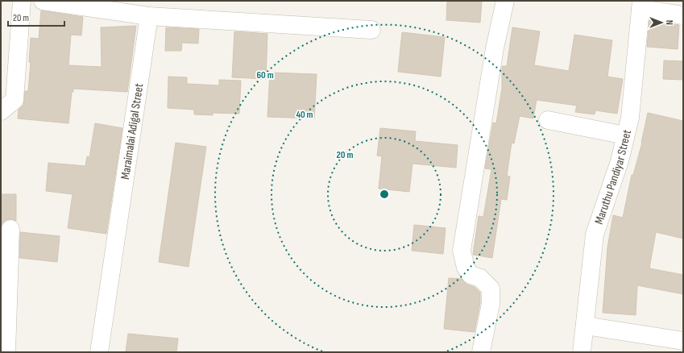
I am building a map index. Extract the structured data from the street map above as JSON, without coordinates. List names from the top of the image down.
{
  "streets": {
    "street": ["Maraimalai Adigal Street", "Maruthu Pandiyar Street"]
  },
  "scale_bar": "20 m",
  "north": "right",
  "rings": ["60 m", "40 m", "20 m"]
}
